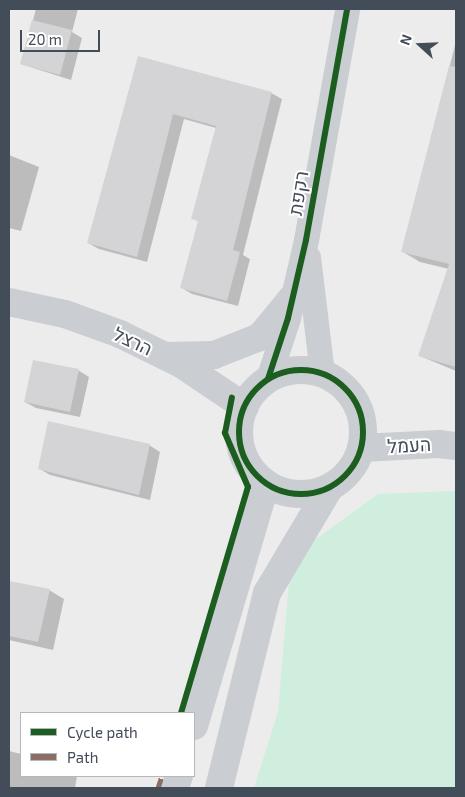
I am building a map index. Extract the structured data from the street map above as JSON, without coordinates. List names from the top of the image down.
{
  "streets": {
    "street": ["רקפת", "הרצל", "העמל"]
  },
  "crossings": [
    ["רקפת", "הרצל"],
    ["רקפת", "העמל"],
    ["הרצל", "העמל"]
  ],
  "legend": ["Cycle path", "Path"],
  "scale_bar": "20 m",
  "north": "left"
}
